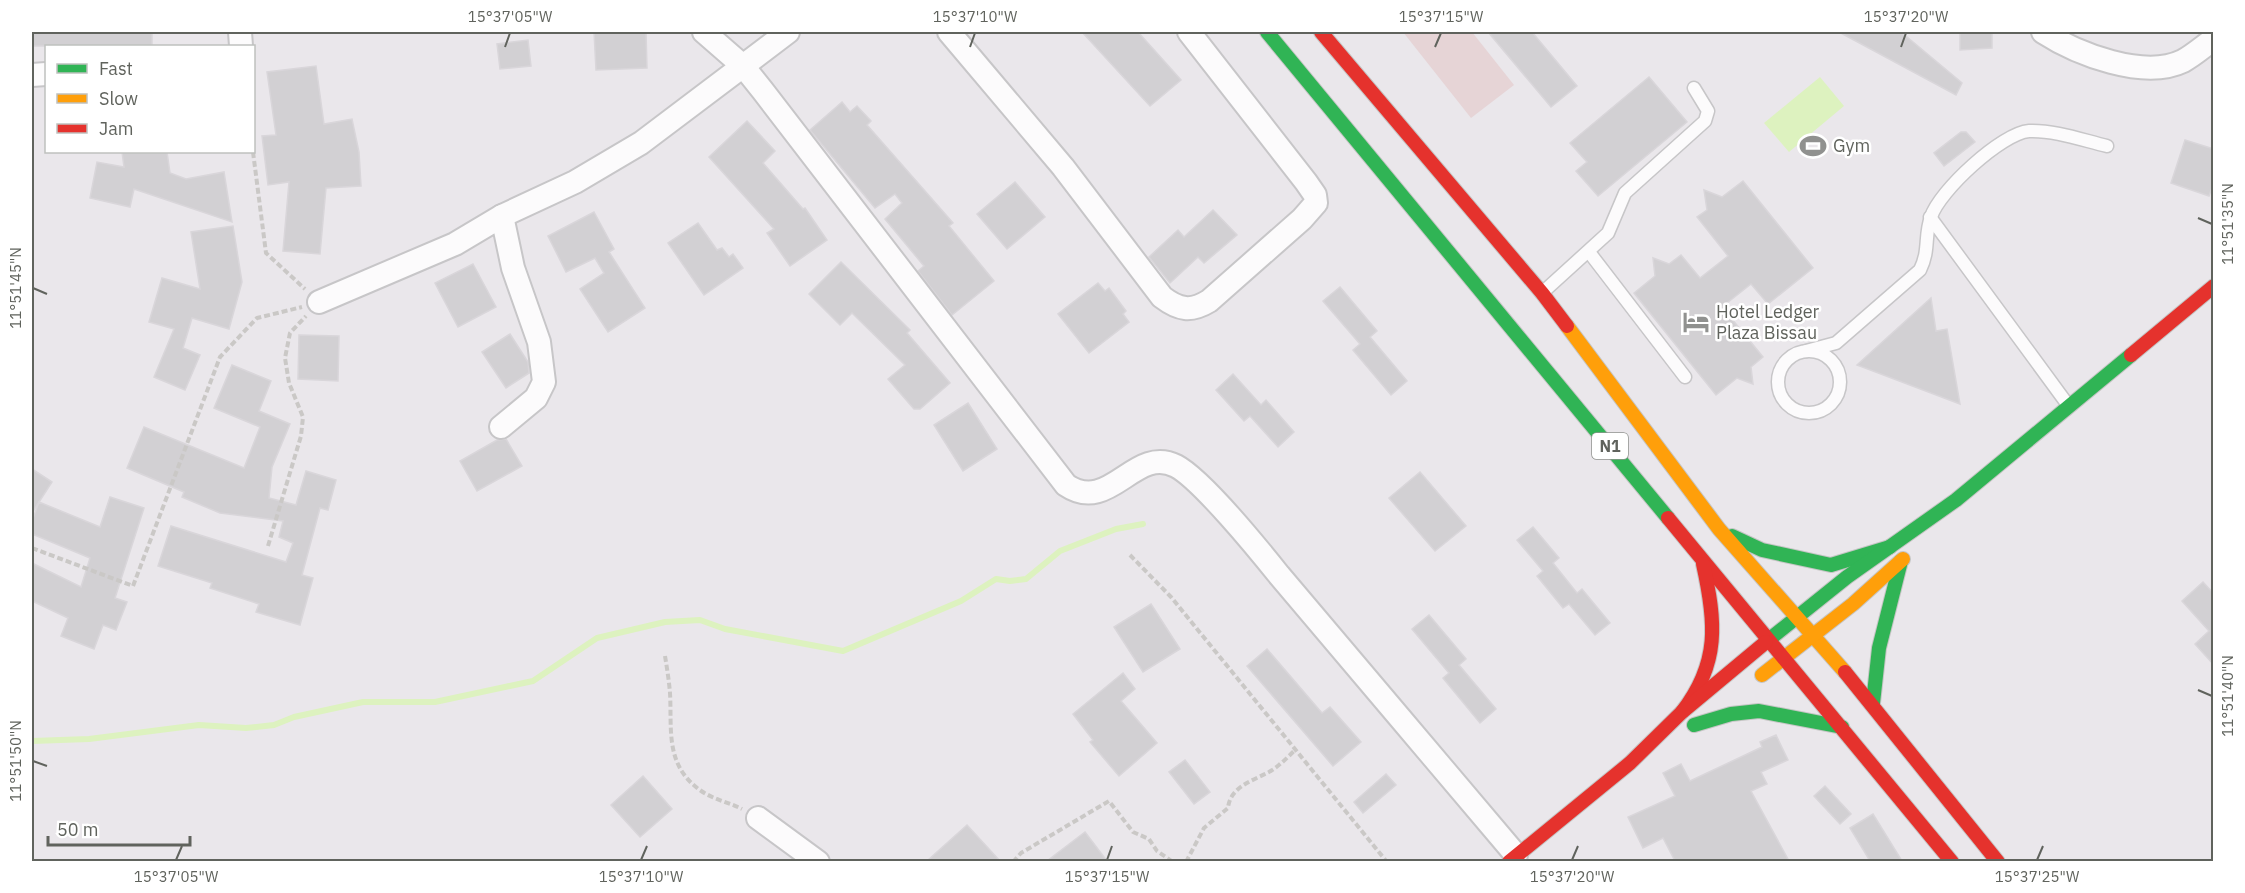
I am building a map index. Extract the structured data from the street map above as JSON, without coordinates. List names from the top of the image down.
{
  "streets": {
    "main road": ["N1"]
  },
  "places": {
    "sports": ["Gym"],
    "hotel": ["Hotel Ledger Plaza Bissau"]
  },
  "legend": ["Fast", "Slow", "Jam"],
  "scale_bar": "50 m",
  "coordinates": [
    "15°37'05\"W",
    "15°37'10\"W",
    "15°37'15\"W",
    "15°37'20\"W",
    "11°51'35\"N",
    "11°51'45\"N",
    "11°51'40\"N",
    "11°51'50\"N",
    "15°37'25\"W"
  ]
}
